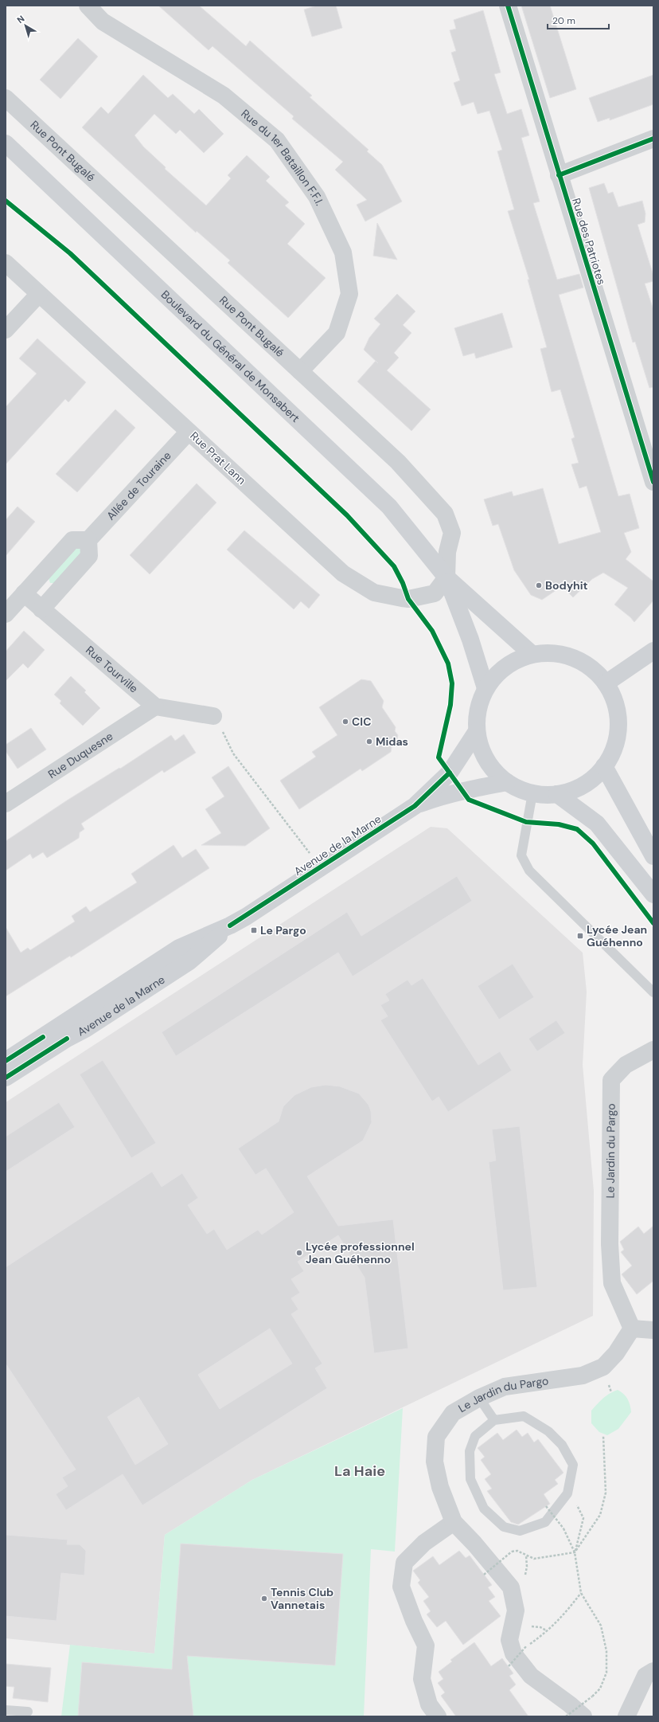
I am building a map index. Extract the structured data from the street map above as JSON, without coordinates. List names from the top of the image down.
{
  "streets": {
    "main road": ["Boulevard du Général de Monsabert", "Avenue de la Marne"],
    "street": [
      "Rue Pont Bugalé",
      "Rue du 1er Bataillon F.F.I.",
      "Rue des Patriotes",
      "Rue Prat Lann",
      "Allée de Touraine",
      "Rue Tourville",
      "Rue Duquesne",
      "Le Jardin du Pargo"
    ]
  },
  "crossings": [
    ["Rue Pont Bugalé", "Rue du 1er Bataillon F.F.I."],
    ["Rue Pont Bugalé", "Boulevard du Général de Monsabert"],
    ["Rue Pont Bugalé", "Rue Prat Lann"],
    ["Boulevard du Général de Monsabert", "Rue Prat Lann"],
    ["Rue Prat Lann", "Allée de Touraine"],
    ["Rue Tourville", "Rue Duquesne"]
  ],
  "districts": ["La Haie"],
  "places": {
    "other": [
      "Bodyhit",
      "CIC",
      "Midas",
      "Lycée professionnel Jean Guéhenno",
      "Tennis Club Vannetais"
    ],
    "transit": ["Le Pargo", "Lycée Jean Guéhenno"]
  },
  "scale_bar": "20 m",
  "north": "top left"
}
